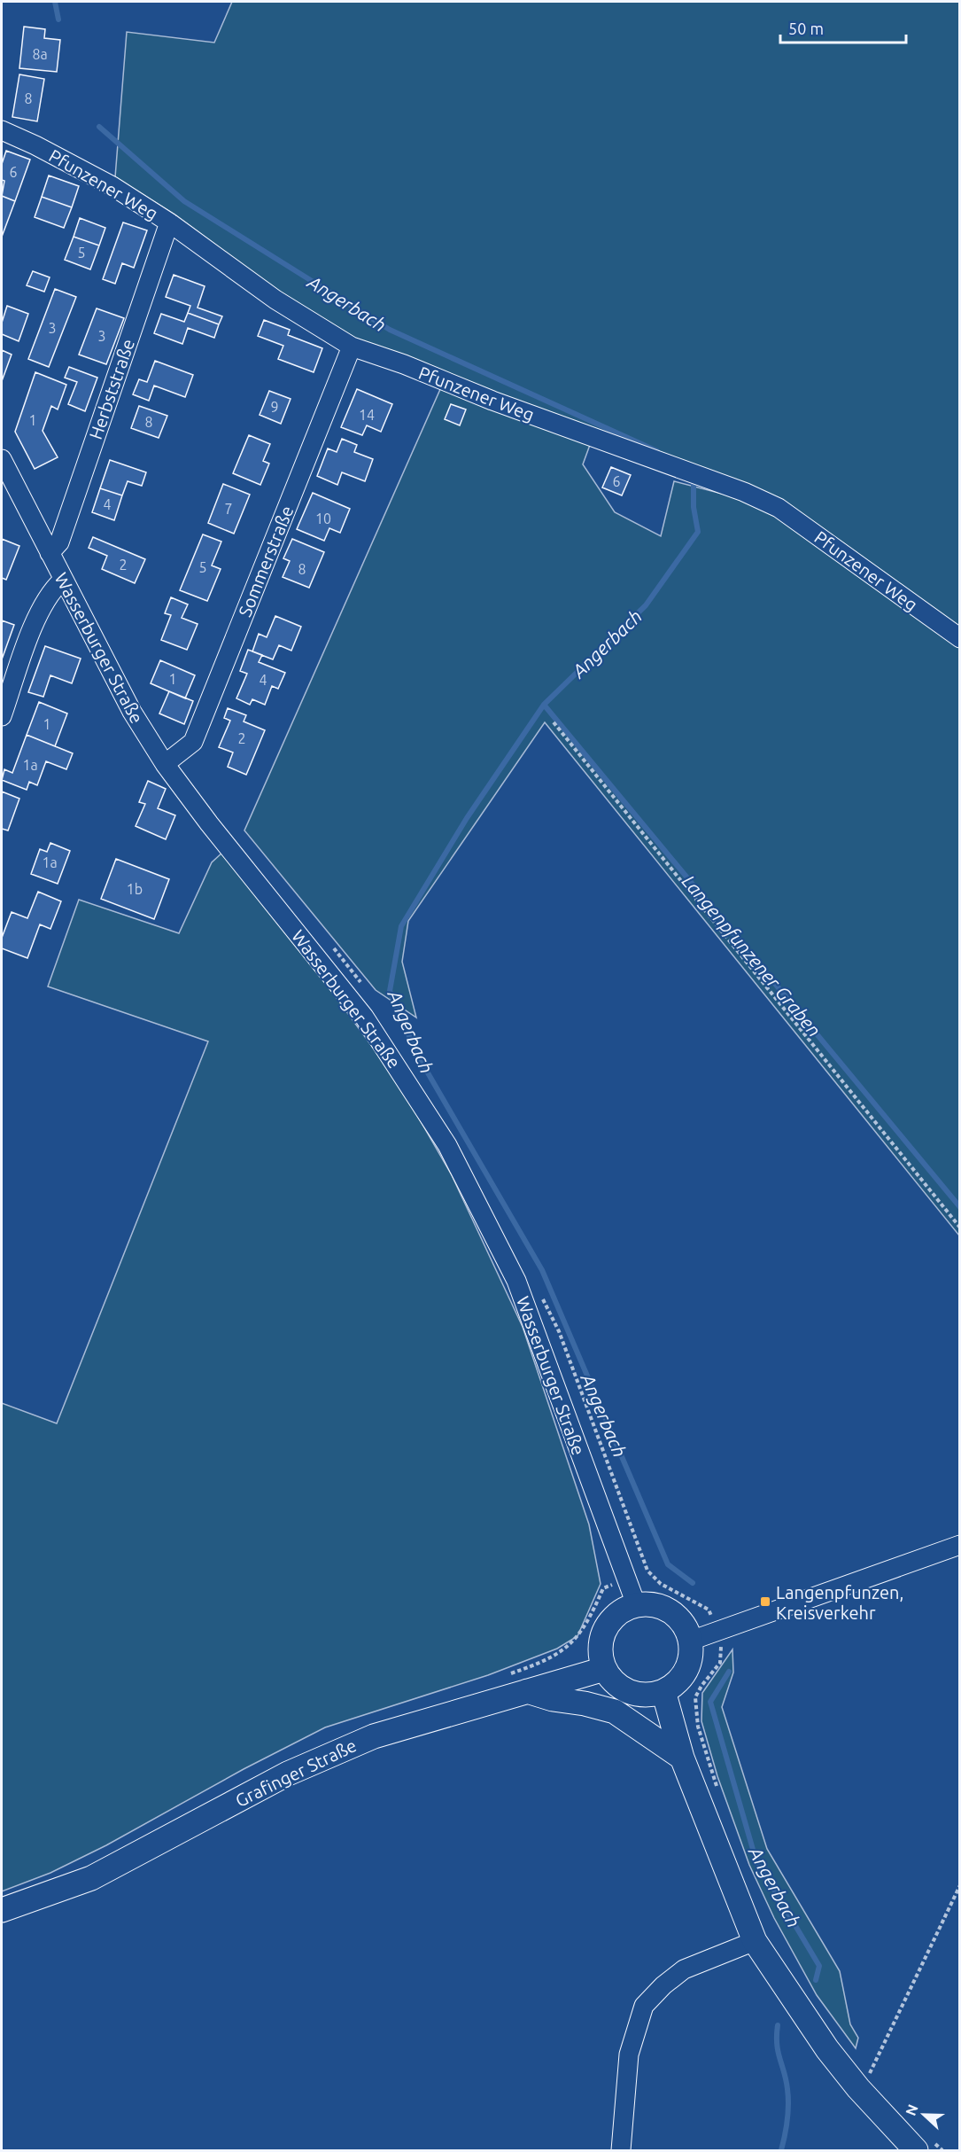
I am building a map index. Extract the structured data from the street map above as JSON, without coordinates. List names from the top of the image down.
{
  "streets": {
    "main road": ["Grafinger Straße"],
    "street": [
      "Pfunzener Weg",
      "Herbststraße",
      "Sommerstraße",
      "Wasserburger Straße"
    ]
  },
  "crossings": [
    ["Pfunzener Weg", "Herbststraße"],
    ["Pfunzener Weg", "Sommerstraße"],
    ["Herbststraße", "Wasserburger Straße"],
    ["Sommerstraße", "Wasserburger Straße"],
    ["Wasserburger Straße", "Grafinger Straße"]
  ],
  "water": ["Angerbach", "Langenpfunzener Graben"],
  "places": {
    "transit": ["Langenpfunzen, Kreisverkehr"]
  },
  "house_numbers": [
    "8a",
    "8",
    "6",
    "5",
    "3",
    "3",
    "9",
    "14",
    "1",
    "8",
    "6",
    "4",
    "7",
    "10",
    "2",
    "5",
    "8",
    "1",
    "4",
    "1",
    "2",
    "1a",
    "1a",
    "1b"
  ],
  "scale_bar": "50 m",
  "north": "left"
}
